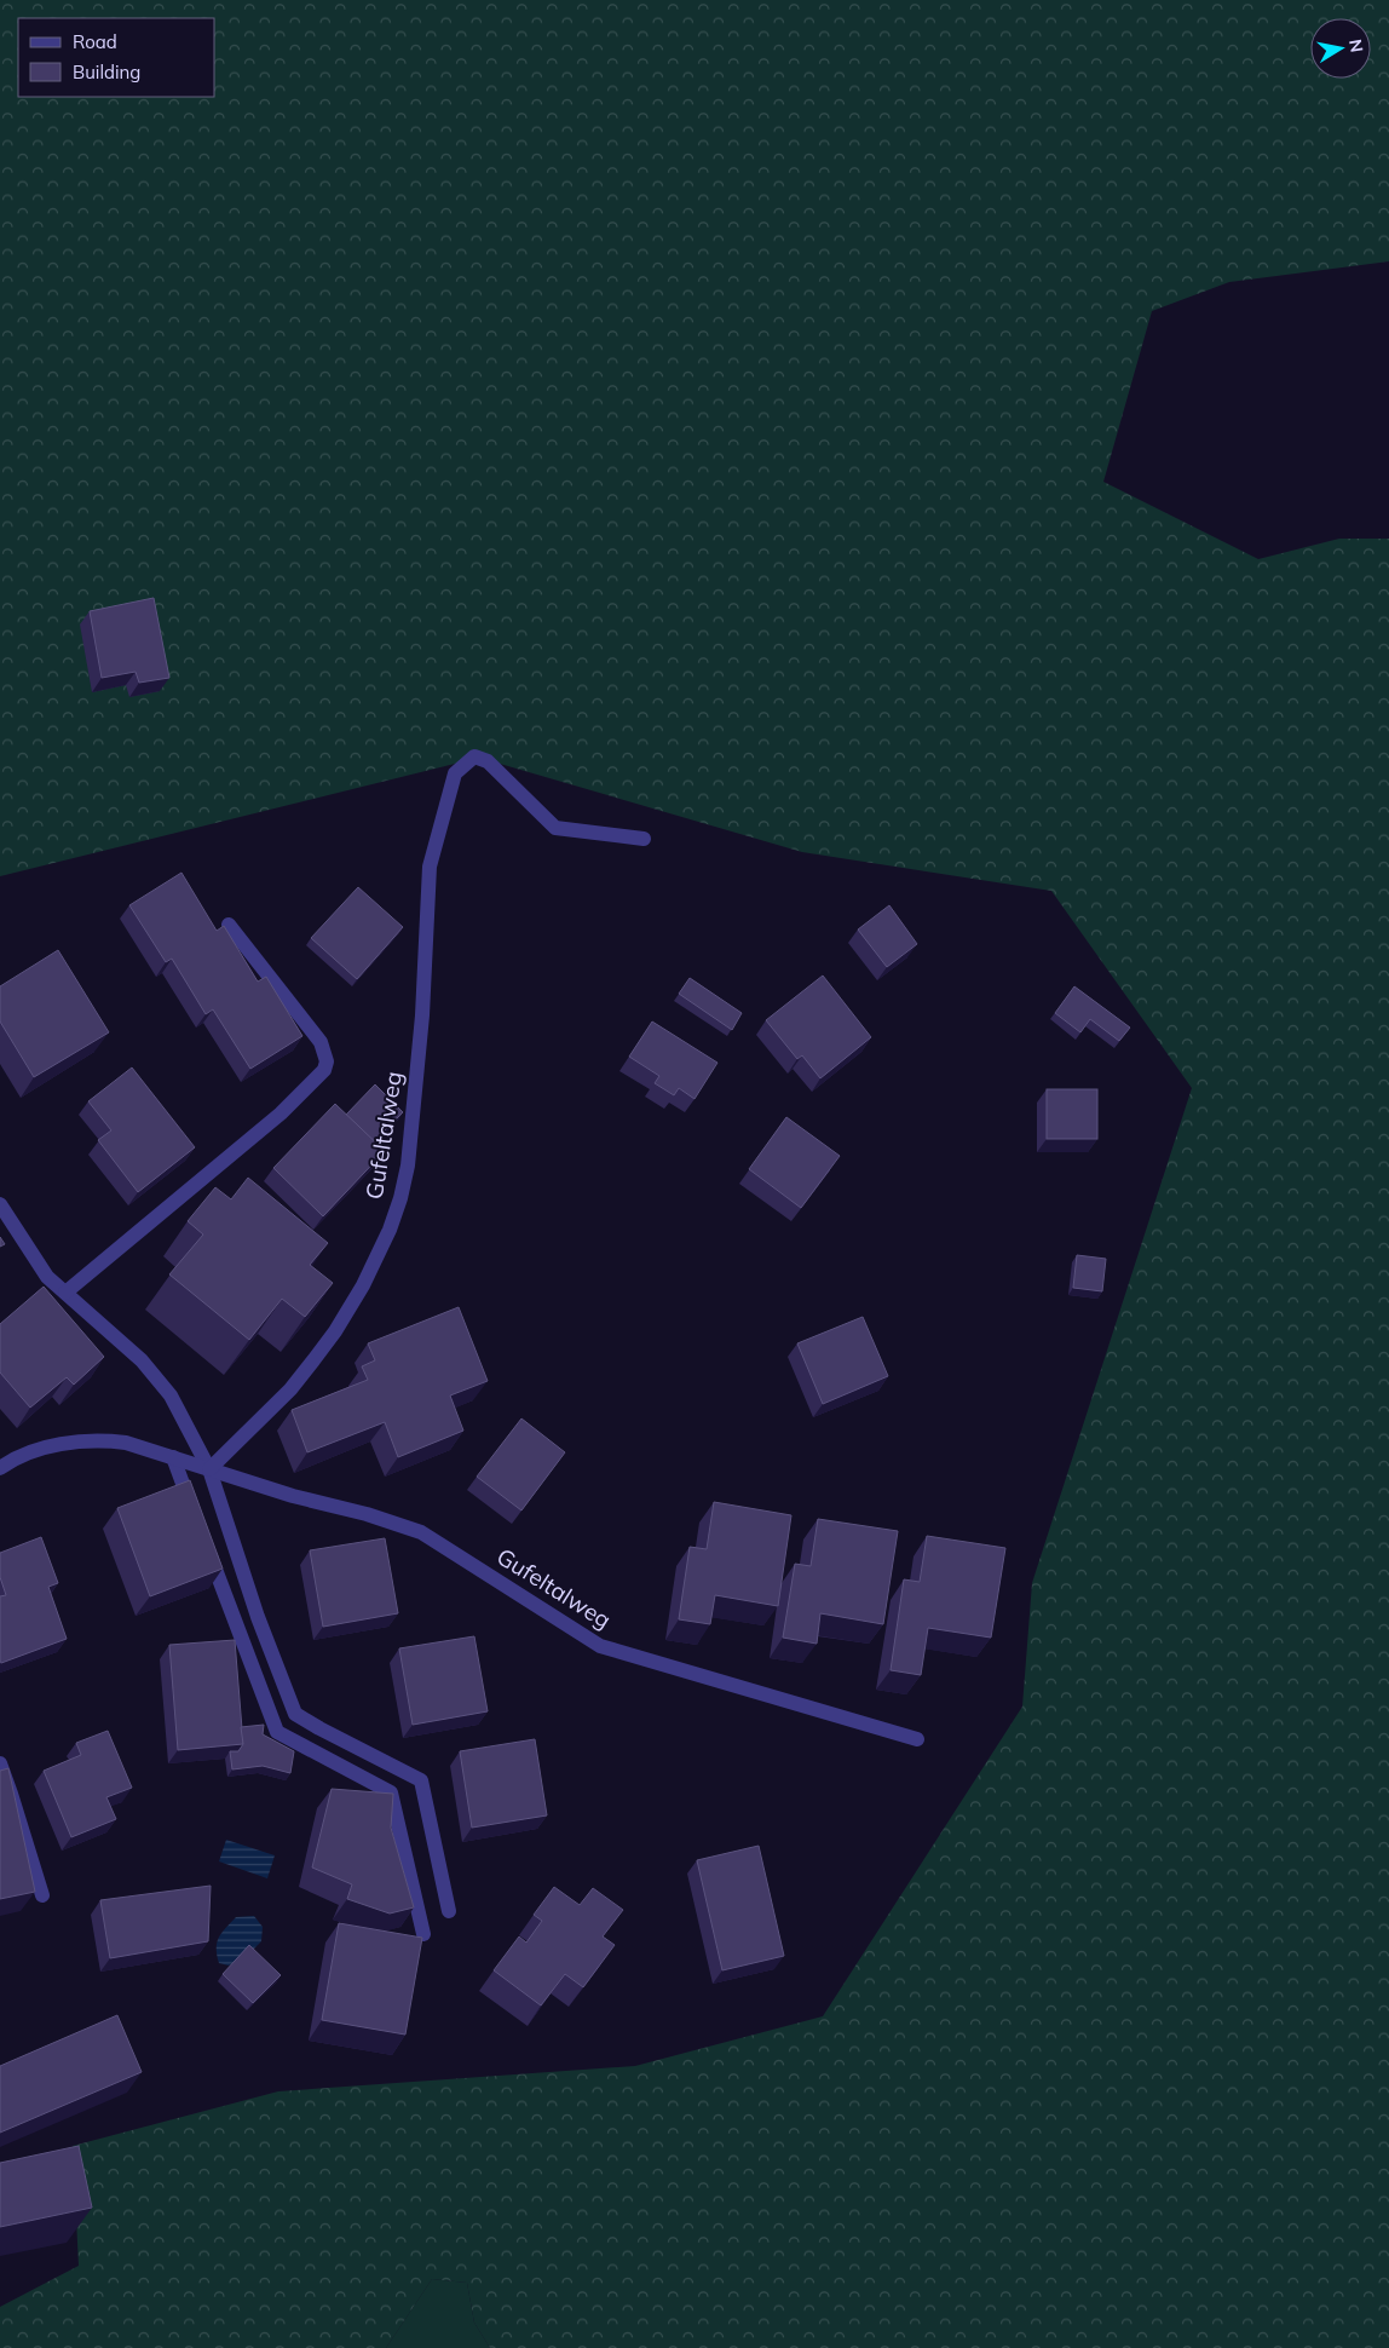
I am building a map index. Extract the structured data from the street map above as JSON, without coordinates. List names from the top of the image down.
{
  "streets": {
    "street": ["Gufeltalweg"]
  },
  "legend": ["Road", "Building"],
  "north": "right"
}
